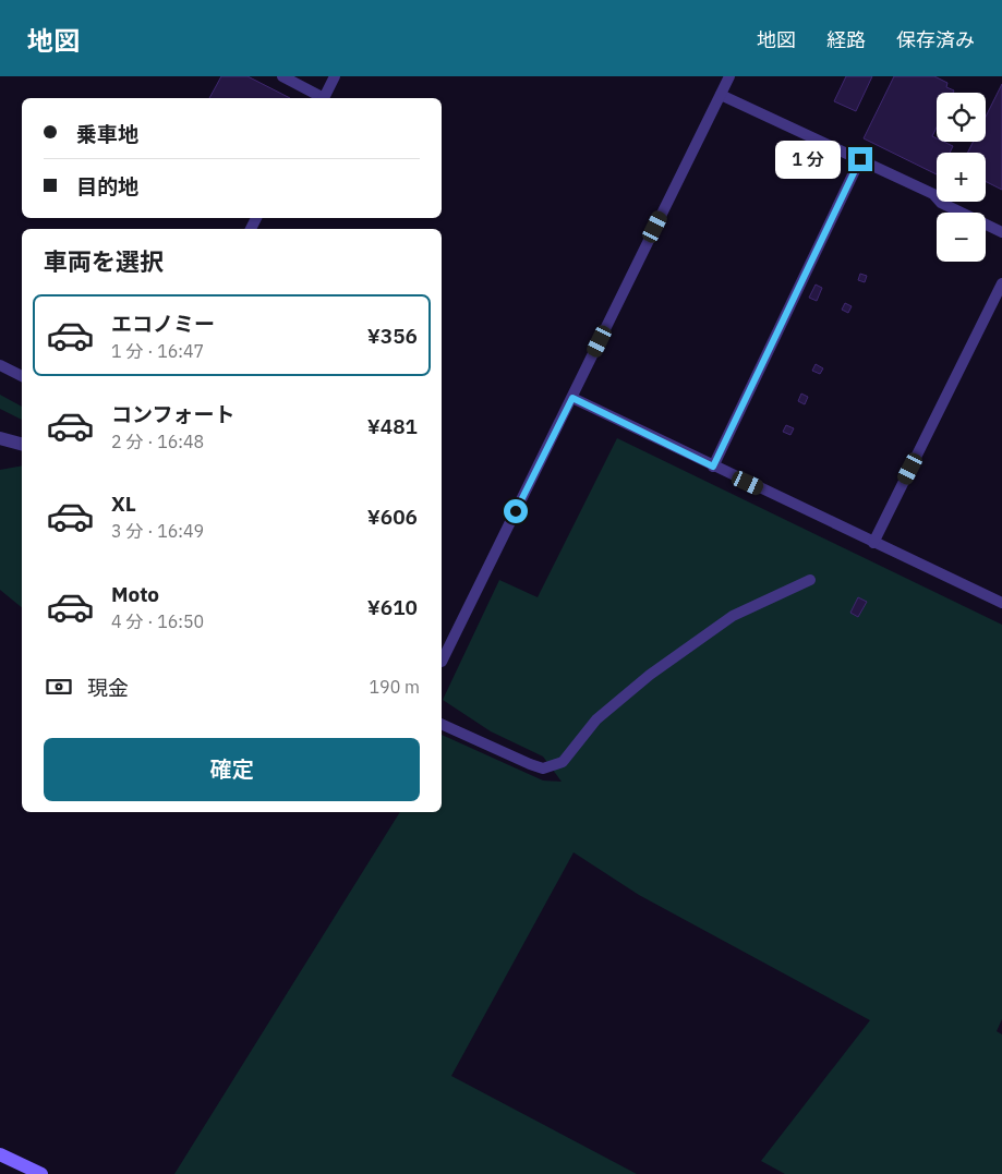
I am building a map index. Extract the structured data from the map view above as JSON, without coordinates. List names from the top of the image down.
{
  "page": {
    "header": "地図",
    "nav": ["地図", "経路", "保存済み"],
    "map_buttons": ["+", "−"],
    "banner": ["乗車地", "目的地"],
    "bubble": "1 分",
    "heading": "車両を選択",
    "list": [
      {
        "name": "エコノミー",
        "note": "1 分 · 16:47",
        "value": "¥356"
      },
      {
        "name": "コンフォート",
        "note": "2 分 · 16:48",
        "value": "¥481"
      },
      {
        "name": "XL",
        "note": "3 分 · 16:49",
        "value": "¥606"
      },
      {
        "name": "Moto",
        "note": "4 分 · 16:50",
        "value": "¥610"
      }
    ],
    "pay": ["現金", "190 m"],
    "buttons": "確定"
  }
}
